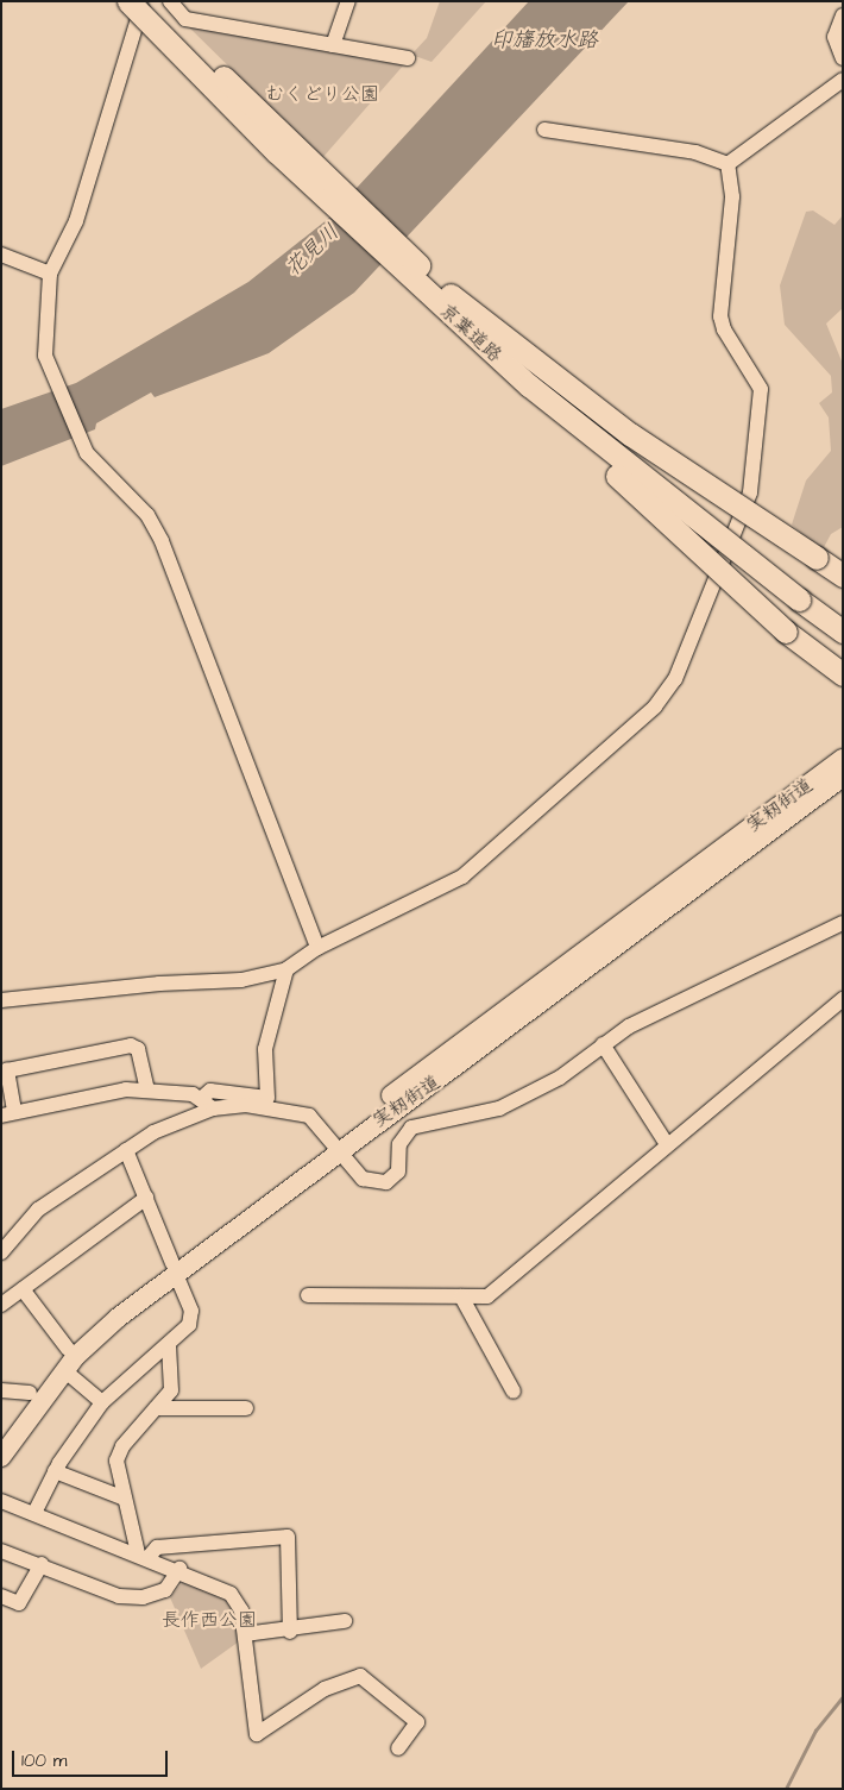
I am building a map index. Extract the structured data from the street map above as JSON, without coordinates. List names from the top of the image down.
{
  "streets": {
    "highway": ["京葉道路"],
    "main road": ["実籾街道"]
  },
  "water": ["印旛放水路", "花見川"],
  "parks": ["むくどり公園", "長作西公園"],
  "scale_bar": "100 m"
}
